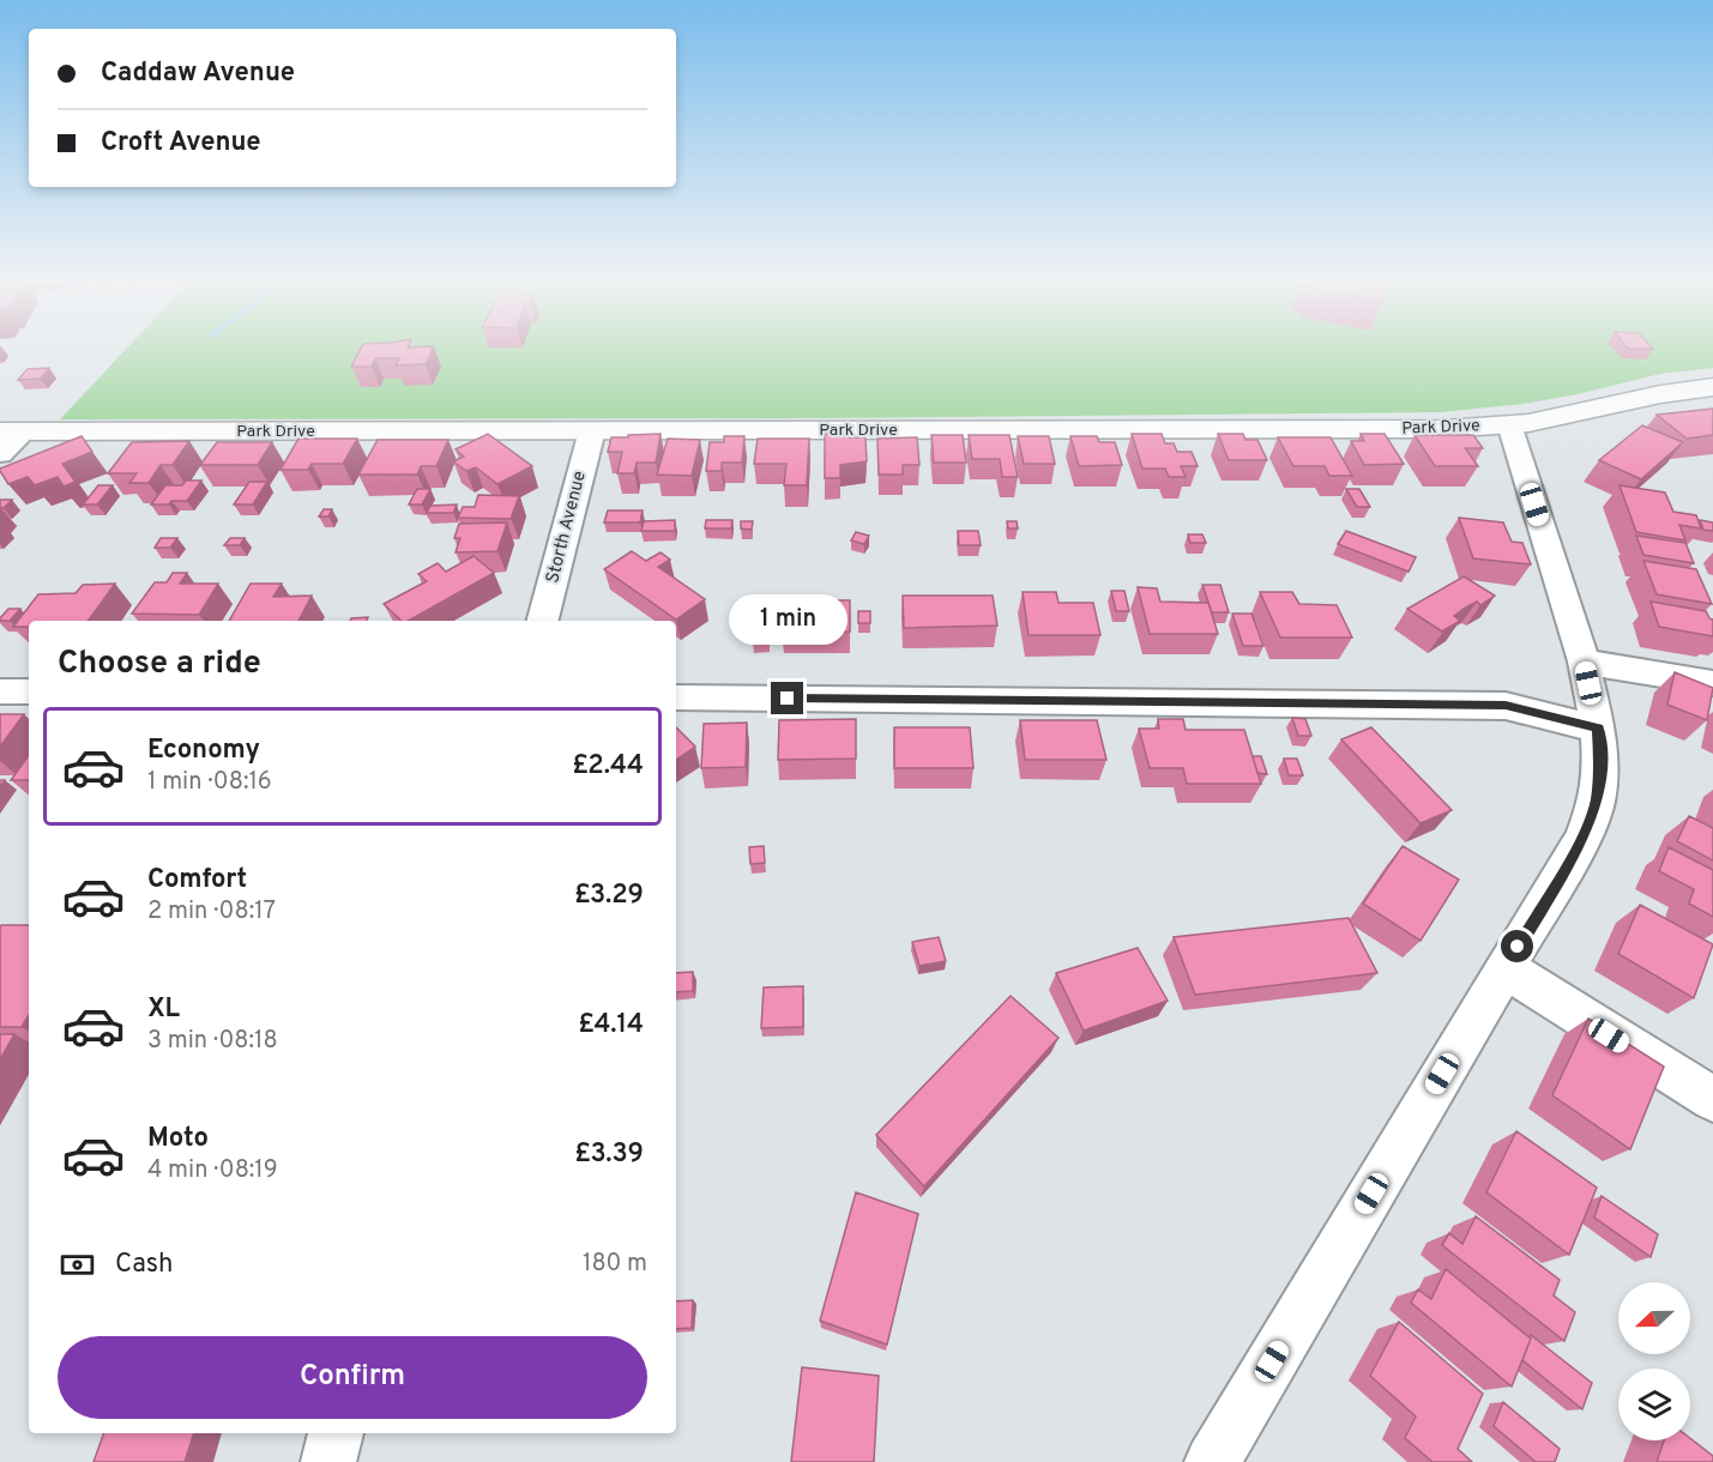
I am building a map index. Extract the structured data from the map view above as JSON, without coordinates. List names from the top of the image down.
{
  "streets": {
    "street": ["Park Drive", "Storth Avenue"]
  },
  "crossings": [
    ["Park Drive", "Storth Avenue"]
  ],
  "north": "left",
  "page": {
    "banner": ["Caddaw Avenue", "Croft Avenue"],
    "bubble": "1 min",
    "heading": "Choose a ride",
    "list": [
      {
        "name": "Economy",
        "note": "1 min · 08:16",
        "value": "£2.44"
      },
      {
        "name": "Comfort",
        "note": "2 min · 08:17",
        "value": "£3.29"
      },
      {
        "name": "XL",
        "note": "3 min · 08:18",
        "value": "£4.14"
      },
      {
        "name": "Moto",
        "note": "4 min · 08:19",
        "value": "£3.39"
      }
    ],
    "pay": ["Cash", "180 m"],
    "buttons": "Confirm"
  }
}
